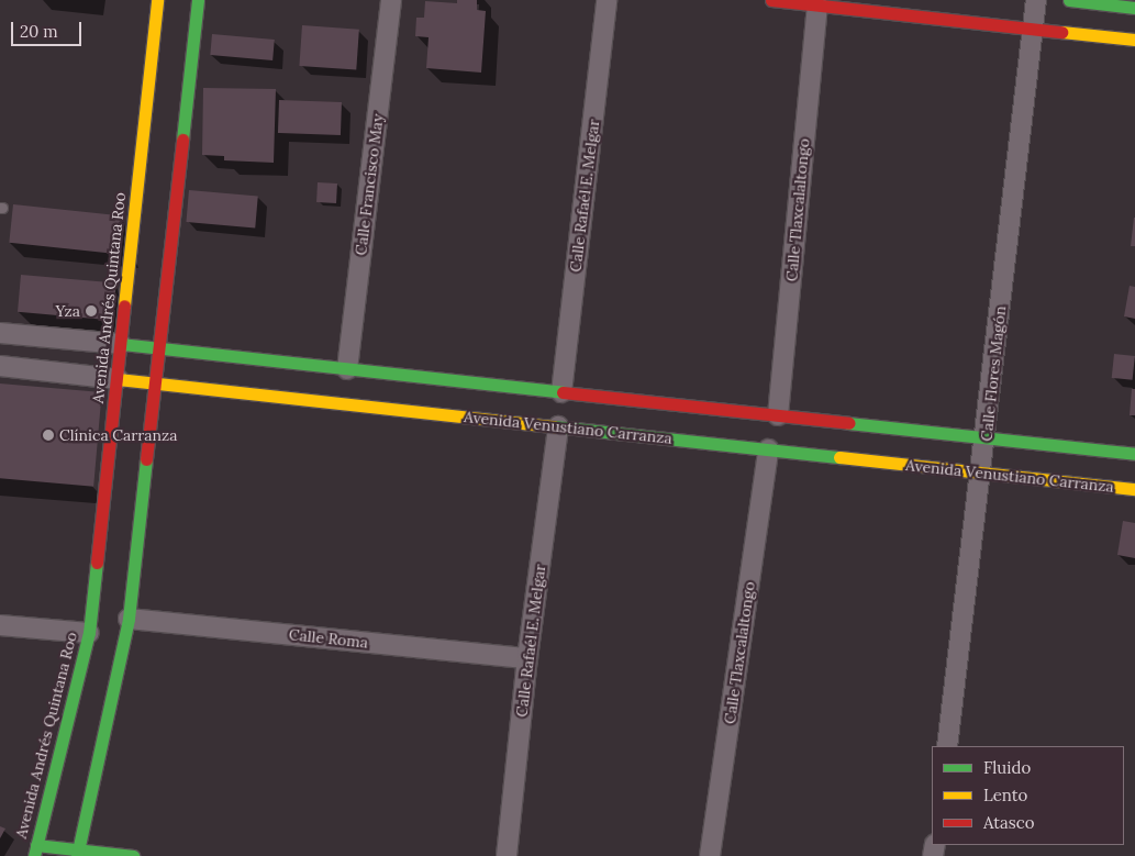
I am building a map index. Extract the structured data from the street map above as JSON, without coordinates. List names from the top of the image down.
{
  "streets": {
    "main road": ["Avenida Andrés Quintana Roo", "Avenida Venustiano Carranza"],
    "street": [
      "Calle Francisco May",
      "Calle Rafaél E. Melgar",
      "Calle Tlaxcalaltongo",
      "Calle Flores Magón",
      "Calle Roma"
    ]
  },
  "crossings": [
    ["Calle Rafaél E. Melgar", "Avenida Venustiano Carranza"],
    ["Calle Rafaél E. Melgar", "Calle Roma"],
    ["Calle Tlaxcalaltongo", "Avenida Venustiano Carranza"],
    ["Avenida Andrés Quintana Roo", "Avenida Venustiano Carranza"],
    ["Calle Flores Magón", "Avenida Venustiano Carranza"]
  ],
  "places": ["Yza", "Clínica Carranza"],
  "legend": ["Fluido", "Lento", "Atasco"],
  "scale_bar": "20 m"
}
